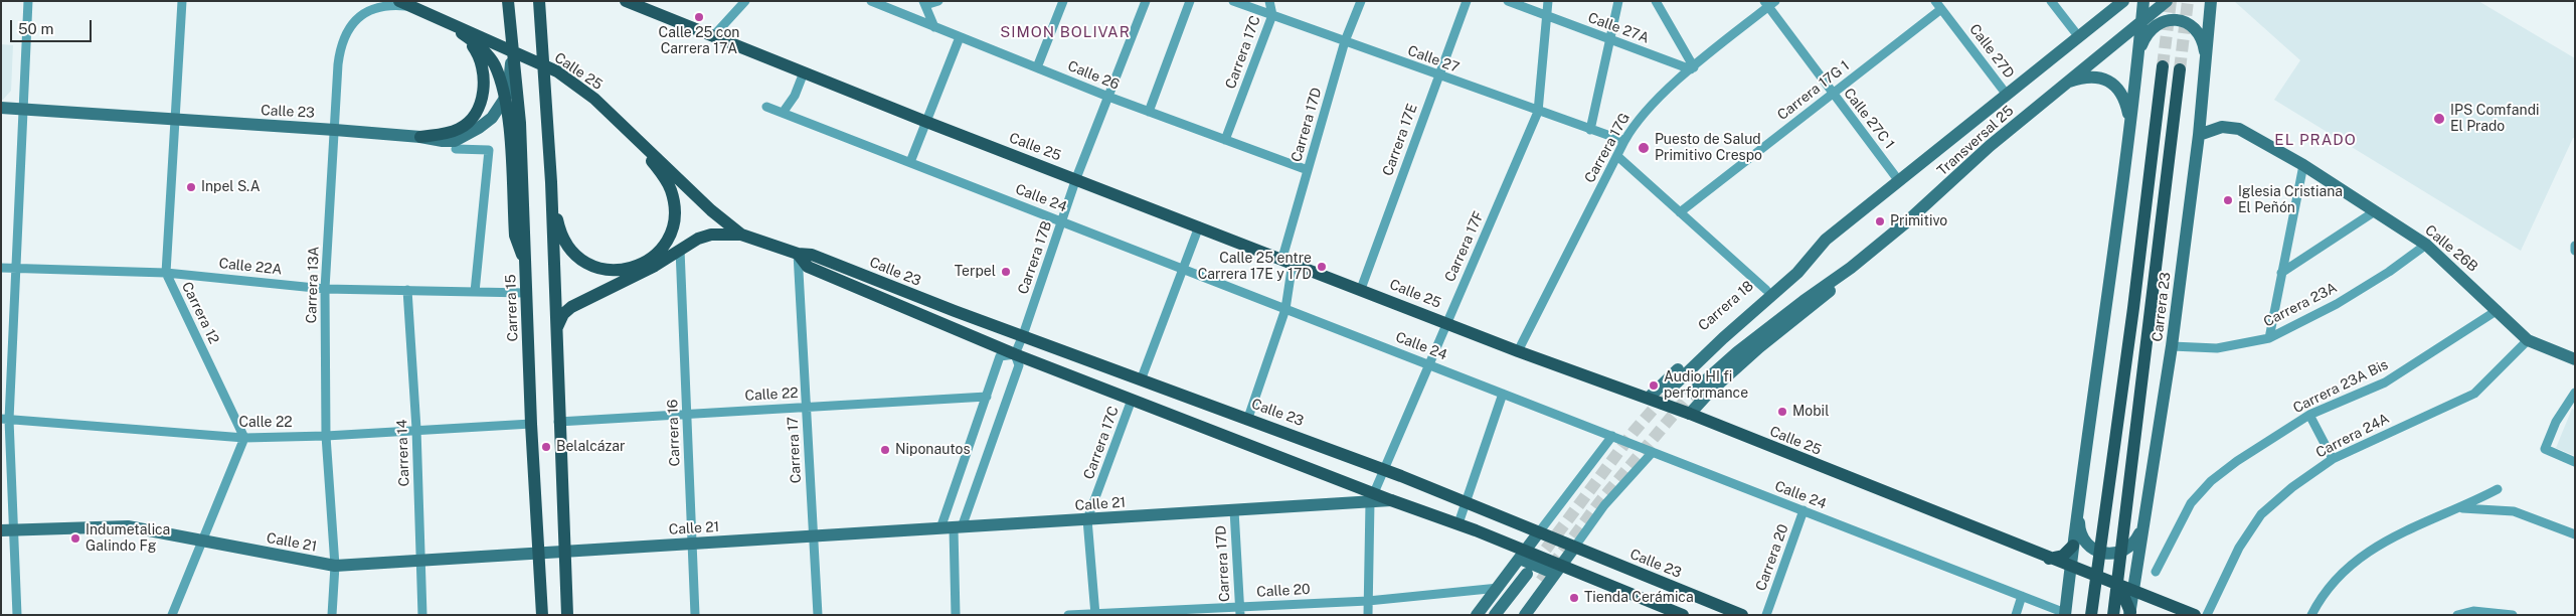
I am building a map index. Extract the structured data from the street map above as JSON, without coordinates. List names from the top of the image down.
{
  "streets": {
    "main road": [
      "Calle 25",
      "Calle 23",
      "Transversal 25",
      "Calle 26B",
      "Carrera 18",
      "Carrera 23",
      "Carrera 15",
      "Calle 21"
    ],
    "street": [
      "Calle 27A",
      "Calle 27D",
      "Carrera 17C",
      "Calle 27",
      "Calle 26",
      "Carrera 17G 1",
      "Calle 27C 1",
      "Carrera 17D",
      "Carrera 17E",
      "Carrera 17G",
      "Calle 24",
      "Carrera 17F",
      "Carrera 17B",
      "Calle 22A",
      "Carrera 13A",
      "Carrera 23A",
      "Carrera 12",
      "Carrera 23A Bis",
      "Calle 22",
      "Carrera 16",
      "Carrera 24A",
      "Carrera 17",
      "Carrera 14",
      "Carrera 20",
      "Calle 20"
    ]
  },
  "crossings": [
    ["Calle 27A", "Carrera 17G"],
    ["Calle 27A", "Carrera 17F"],
    ["Calle 27D", "Carrera 17G 1"],
    ["Calle 27D", "Transversal 25"],
    ["Carrera 17C", "Calle 27"],
    ["Carrera 17C", "Calle 26"],
    ["Carrera 17C", "Calle 23"],
    ["Carrera 17C", "Calle 21"],
    ["Carrera 17C", "Calle 20"],
    ["Calle 27", "Carrera 17D"],
    ["Calle 27", "Carrera 17E"],
    ["Calle 27", "Carrera 17G"],
    ["Calle 27", "Carrera 17F"],
    ["Calle 25", "Calle 23"],
    ["Calle 25", "Carrera 17D"],
    ["Calle 25", "Carrera 17E"],
    ["Calle 25", "Carrera 17G"],
    ["Calle 25", "Carrera 17F"],
    ["Calle 25", "Carrera 17B"],
    ["Calle 25", "Carrera 13A"],
    ["Calle 25", "Carrera 18"],
    ["Calle 25", "Carrera 23"],
    ["Calle 26", "Carrera 17D"],
    ["Calle 26", "Carrera 17B"],
    ["Carrera 17G 1", "Calle 27C 1"],
    ["Calle 23", "Carrera 17D"],
    ["Calle 23", "Carrera 17F"],
    ["Calle 23", "Carrera 17B"],
    ["Calle 23", "Carrera 13A"],
    ["Calle 23", "Carrera 15"],
    ["Calle 23", "Carrera 12"],
    ["Calle 23", "Carrera 17"],
    ["Calle 23", "Calle 21"],
    ["Calle 27C 1", "Transversal 25"],
    ["Calle 27C 1", "Carrera 17G"],
    ["Carrera 17D", "Calle 24"],
    ["Carrera 17D", "Calle 21"],
    ["Carrera 17D", "Calle 20"],
    ["Transversal 25", "Carrera 18"],
    ["Calle 24", "Carrera 17F"],
    ["Calle 24", "Carrera 17B"],
    ["Calle 24", "Carrera 20"],
    ["Carrera 17F", "Calle 21"],
    ["Carrera 17F", "Calle 20"],
    ["Calle 26B", "Carrera 23A"],
    ["Calle 26B", "Carrera 23"],
    ["Calle 26B", "Carrera 23A Bis"],
    ["Calle 26B", "Carrera 24A"],
    ["Carrera 17B", "Calle 21"],
    ["Calle 22A", "Carrera 13A"],
    ["Calle 22A", "Carrera 15"],
    ["Calle 22A", "Carrera 12"],
    ["Calle 22A", "Carrera 14"],
    ["Carrera 13A", "Calle 22"],
    ["Carrera 13A", "Calle 21"],
    ["Carrera 23A", "Carrera 23"],
    ["Carrera 15", "Calle 22"],
    ["Carrera 15", "Calle 21"],
    ["Carrera 12", "Calle 22"],
    ["Calle 22", "Carrera 16"],
    ["Calle 22", "Carrera 17"],
    ["Calle 22", "Carrera 14"],
    ["Carrera 16", "Calle 21"],
    ["Carrera 17", "Calle 21"],
    ["Carrera 14", "Calle 21"]
  ],
  "districts": ["SIMON BOLIVAR", "EL PRADO"],
  "places": [
    "Calle 25 con Carrera 17A",
    "IPS Comfandi El Prado",
    "Puesto de Salud Primitivo Crespo",
    "Inpel S.A",
    "Iglesia Cristiana El Peñón",
    "Primitivo",
    "Calle 25 entre Carrera 17E y 17D",
    "Terpel",
    "Audio HI fi performance",
    "Mobil",
    "Belalcázar",
    "Niponautos",
    "Indumetalica Galindo Fg",
    "Tienda Cerámica"
  ],
  "scale_bar": "50 m"
}
